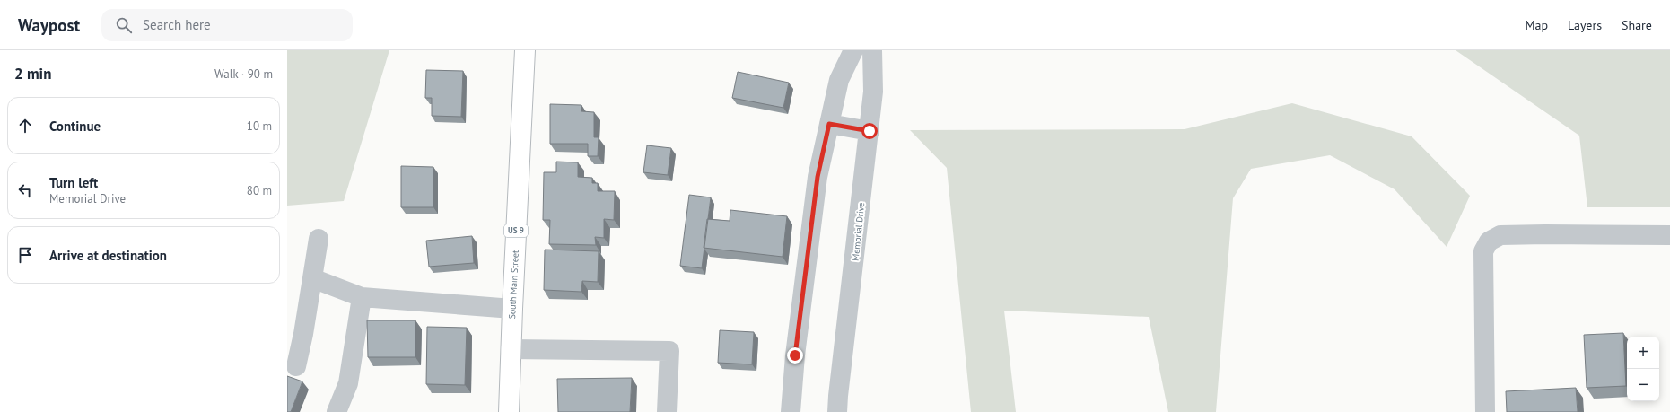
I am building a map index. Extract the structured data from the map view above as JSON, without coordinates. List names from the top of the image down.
{
  "streets": {
    "highway": ["US 9", "South Main Street"],
    "street": ["Memorial Drive"]
  },
  "page": {
    "header": "Waypost",
    "search": "Search here",
    "nav": ["Map", "Layers", "Share"],
    "heading": ["2 min", "Walk · 90 m"],
    "list": [
      ["Continue", "10 m"],
      ["Turn left", "Memorial Drive", "80 m"],
      "Arrive at destination"
    ],
    "map_buttons": ["+", "−"]
  }
}
